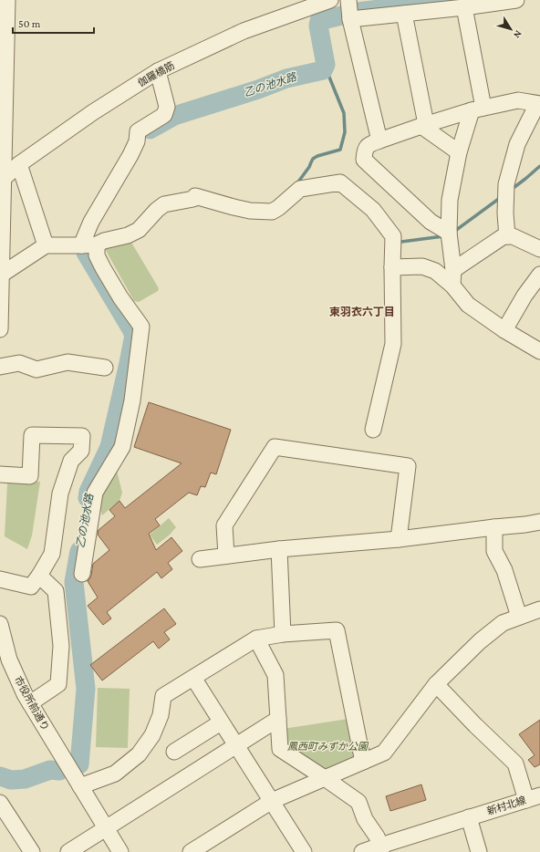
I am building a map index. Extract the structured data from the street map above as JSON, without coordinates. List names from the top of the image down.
{
  "streets": {
    "street": ["伽羅橋筋", "市役所前通り", "新村北線"]
  },
  "districts": ["東羽衣六丁目"],
  "water": ["乙の池水路"],
  "parks": ["鳳西町みずか公園"],
  "scale_bar": "50 m",
  "north": "bottom right"
}
